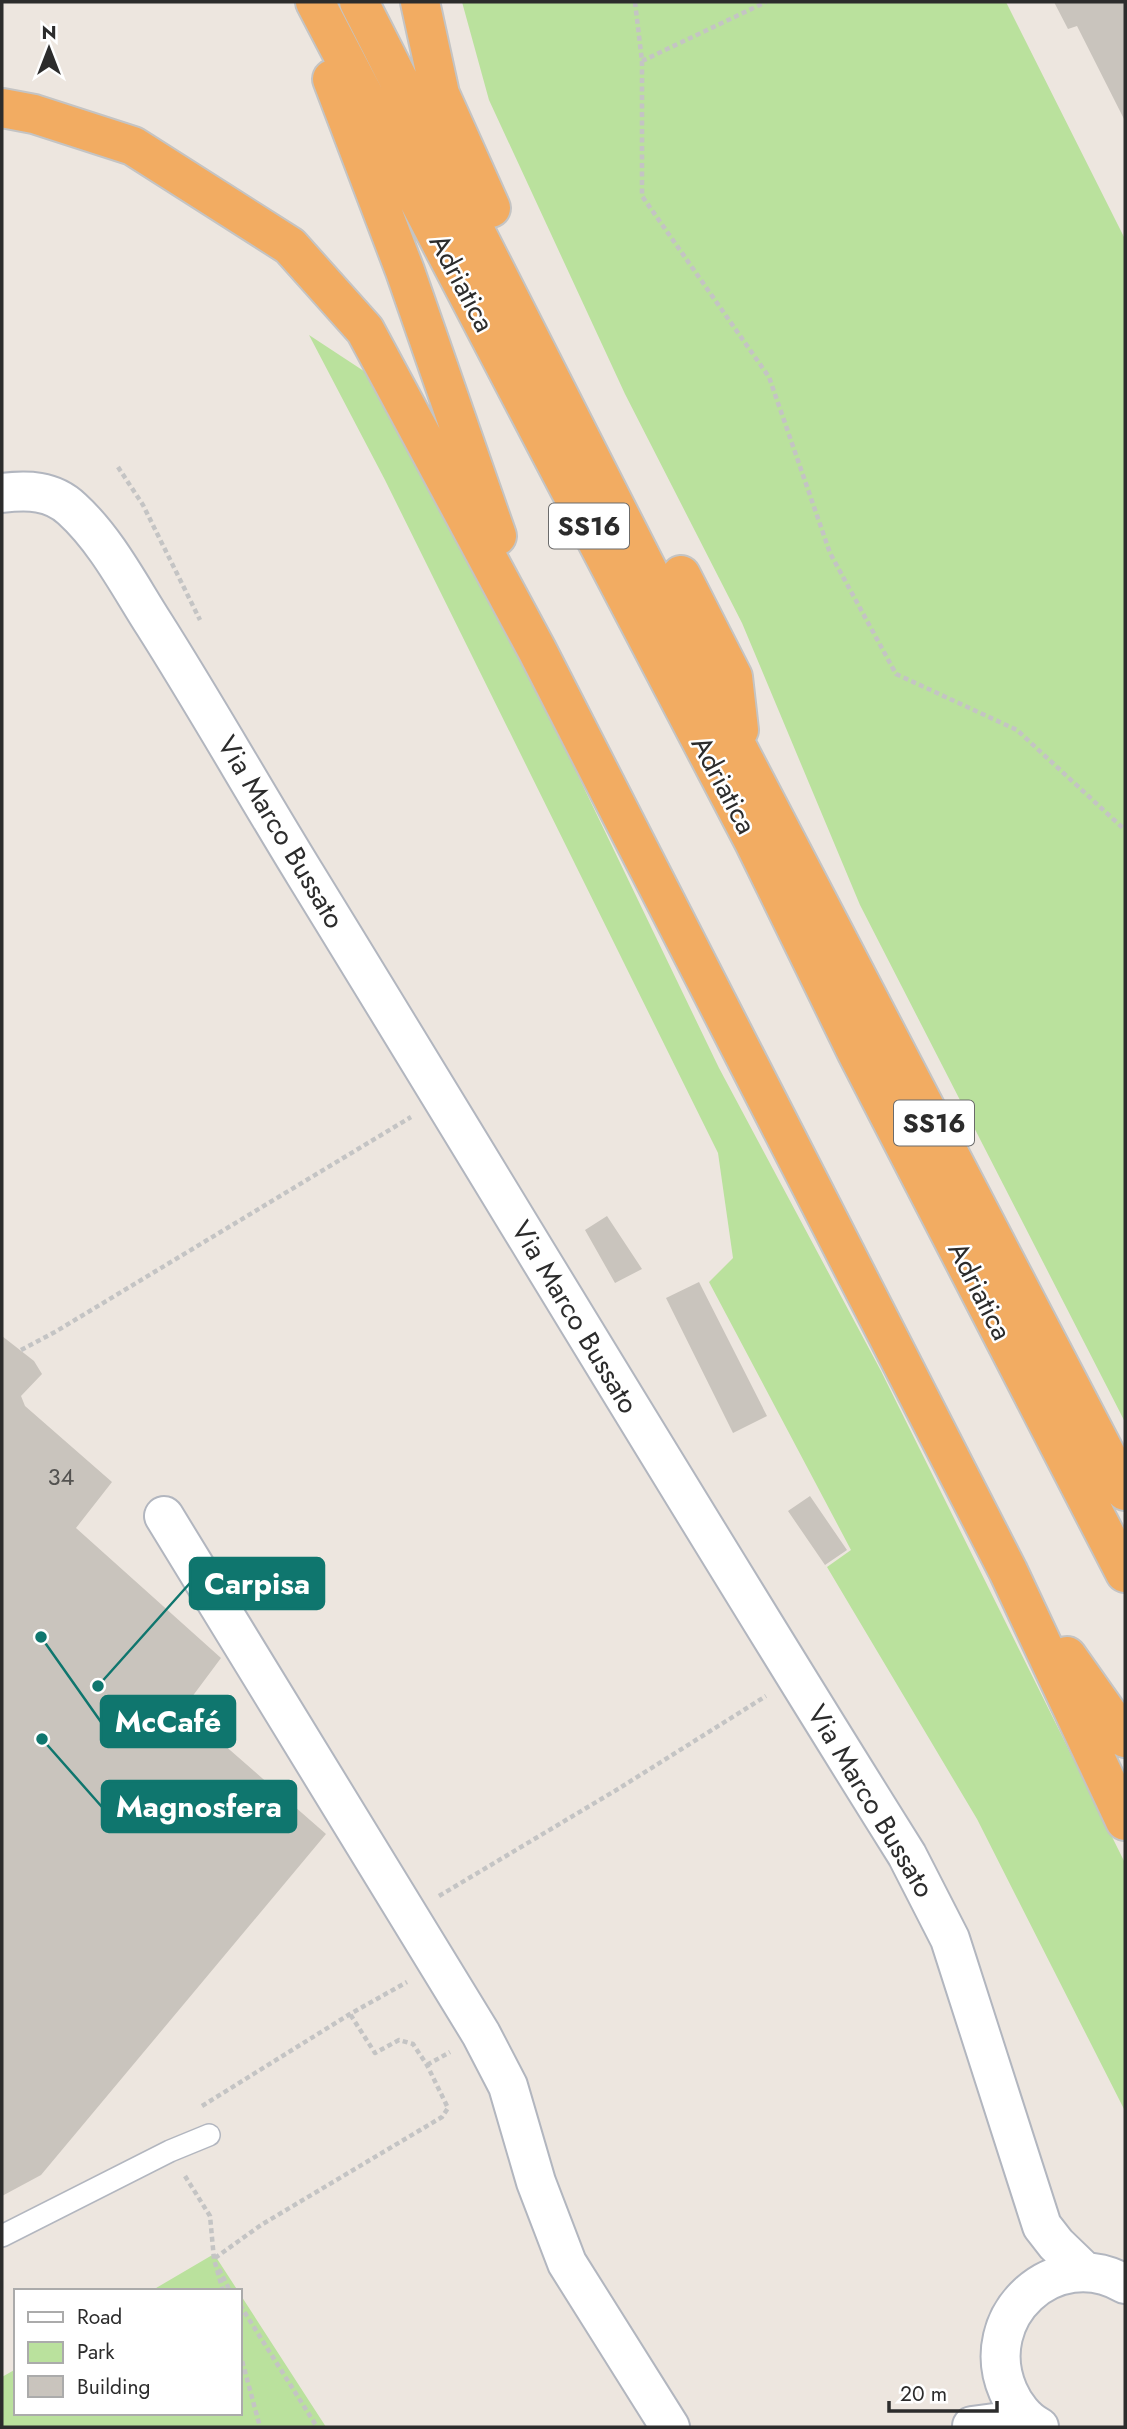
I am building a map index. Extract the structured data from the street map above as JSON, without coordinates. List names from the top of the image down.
{
  "streets": {
    "highway": ["Adriatica", "SS16"],
    "street": ["Via Marco Bussato"]
  },
  "crossings": [
    ["Adriatica", "SS16"]
  ],
  "places": ["McCafé", "Carpisa", "Magnosfera"],
  "house_numbers": ["34"],
  "legend": ["Road", "Park", "Building"],
  "scale_bar": "20 m",
  "north": "top"
}
